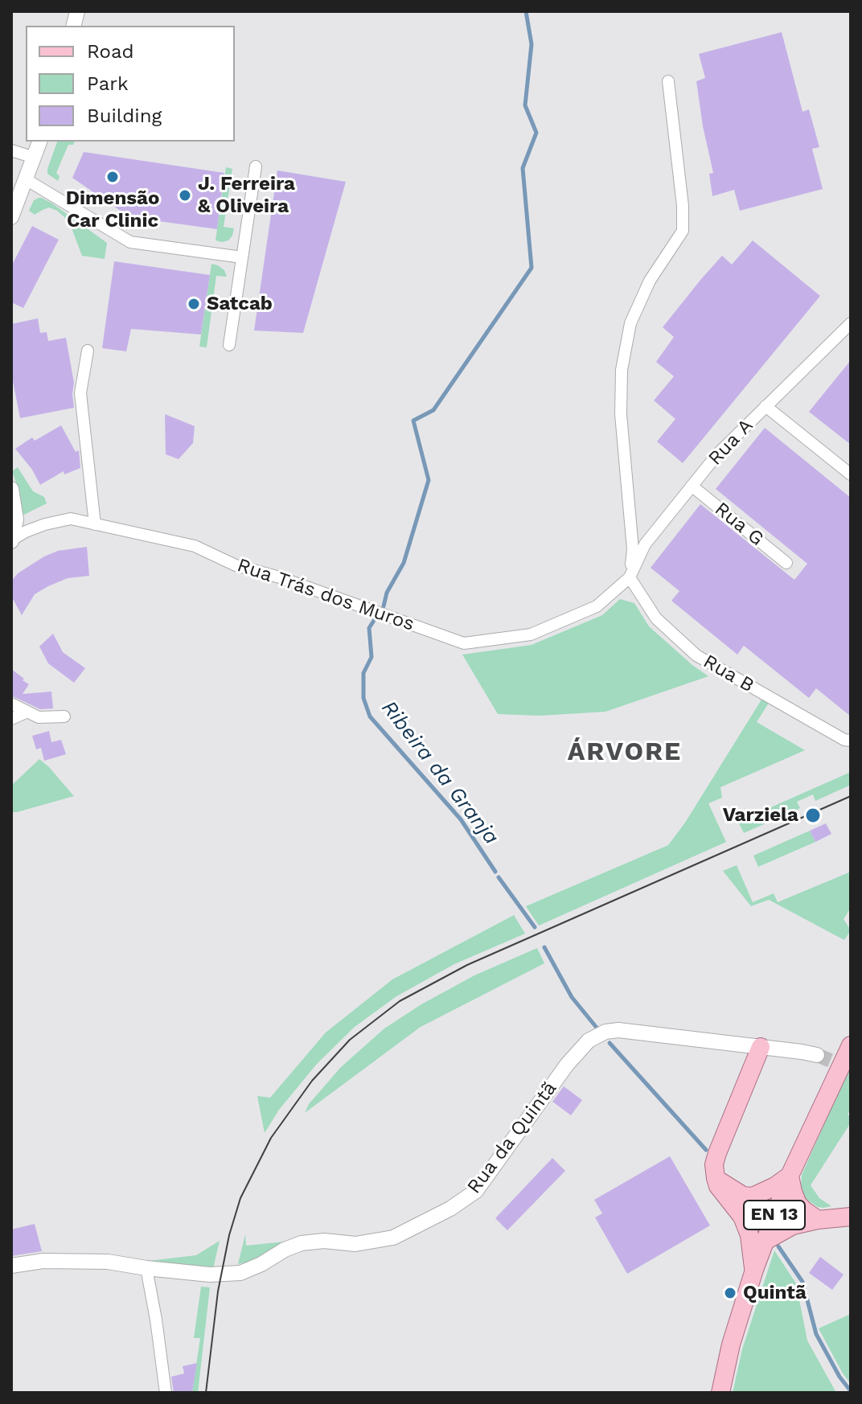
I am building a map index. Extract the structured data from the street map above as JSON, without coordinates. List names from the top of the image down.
{
  "streets": {
    "main road": ["EN 13"],
    "street": [
      "Rua A",
      "Rua G",
      "Rua Trás dos Muros",
      "Rua B",
      "Rua da Quintã"
    ]
  },
  "crossings": [
    ["Rua A", "Rua G"],
    ["Rua A", "Rua Trás dos Muros"],
    ["Rua A", "Rua B"],
    ["Rua Trás dos Muros", "Rua B"]
  ],
  "districts": ["ÁRVORE"],
  "water": ["Ribeira da Granja"],
  "places": [
    "Dimensão Car Clinic",
    "J. Ferreira & Oliveira",
    "Satcab",
    "Varziela",
    "Quintã"
  ],
  "legend": ["Road", "Park", "Building"]
}
